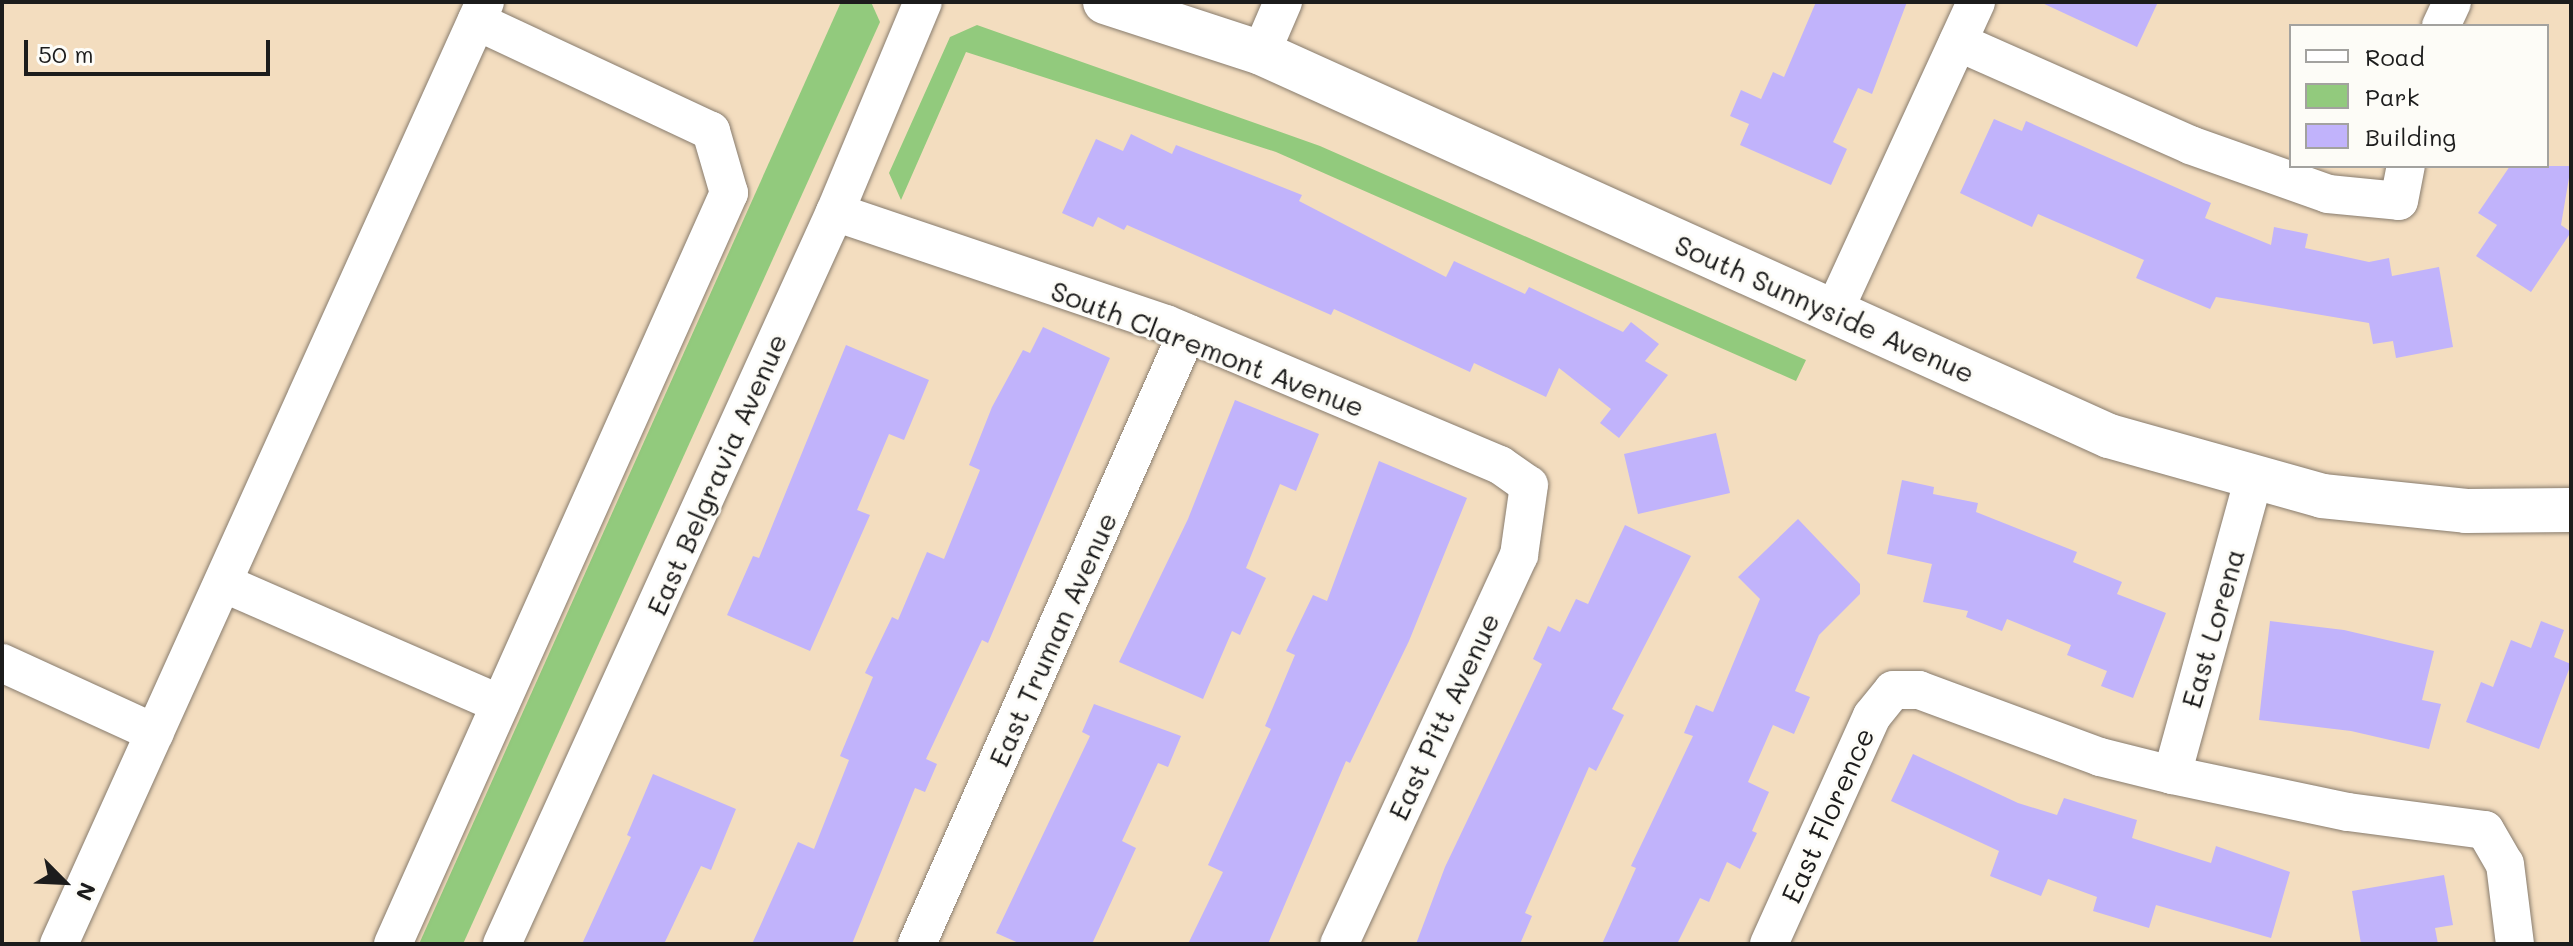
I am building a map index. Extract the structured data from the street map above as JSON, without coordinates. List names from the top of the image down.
{
  "streets": {
    "street": [
      "South Sunnyside Avenue",
      "South Claremont Avenue",
      "East Belgravia Avenue",
      "East Lorena",
      "East Truman Avenue",
      "East Pitt Avenue",
      "East Florence"
    ]
  },
  "crossings": [
    ["South Sunnyside Avenue", "East Lorena"],
    ["South Claremont Avenue", "East Belgravia Avenue"],
    ["South Claremont Avenue", "East Truman Avenue"],
    ["South Claremont Avenue", "East Pitt Avenue"],
    ["East Lorena", "East Florence"]
  ],
  "legend": ["Road", "Park", "Building"],
  "scale_bar": "50 m",
  "north": "bottom right"
}
